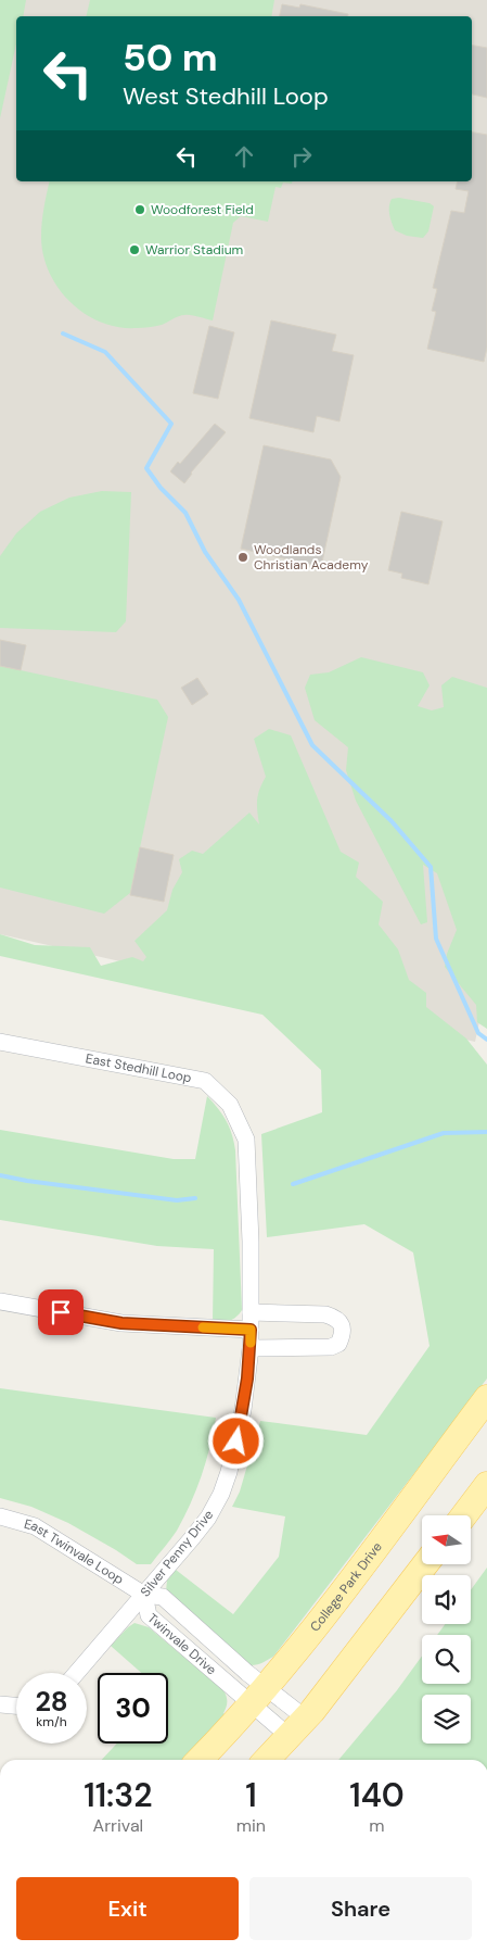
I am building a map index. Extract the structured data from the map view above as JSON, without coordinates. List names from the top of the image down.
{
  "streets": {
    "main road": ["College Park Drive"],
    "street": [
      "East Stedhill Loop",
      "East Twinvale Loop",
      "Silver Penny Drive",
      "Twinvale Drive"
    ]
  },
  "crossings": [
    ["East Stedhill Loop", "Silver Penny Drive"],
    ["East Twinvale Loop", "Silver Penny Drive"],
    ["East Twinvale Loop", "Twinvale Drive"],
    ["Silver Penny Drive", "Twinvale Drive"],
    ["College Park Drive", "Twinvale Drive"]
  ],
  "places": ["Woodforest Field", "Warrior Stadium", "Woodlands Christian Academy"],
  "north": "left",
  "page": {
    "turn": ["50 m", "West Stedhill Loop"],
    "speed": "28 km/h",
    "limit": "30",
    "eta": [
      "11:32",
      "Arrival",
      "1",
      "min",
      "140",
      "m"
    ],
    "buttons": ["Exit", "Share"]
  }
}
